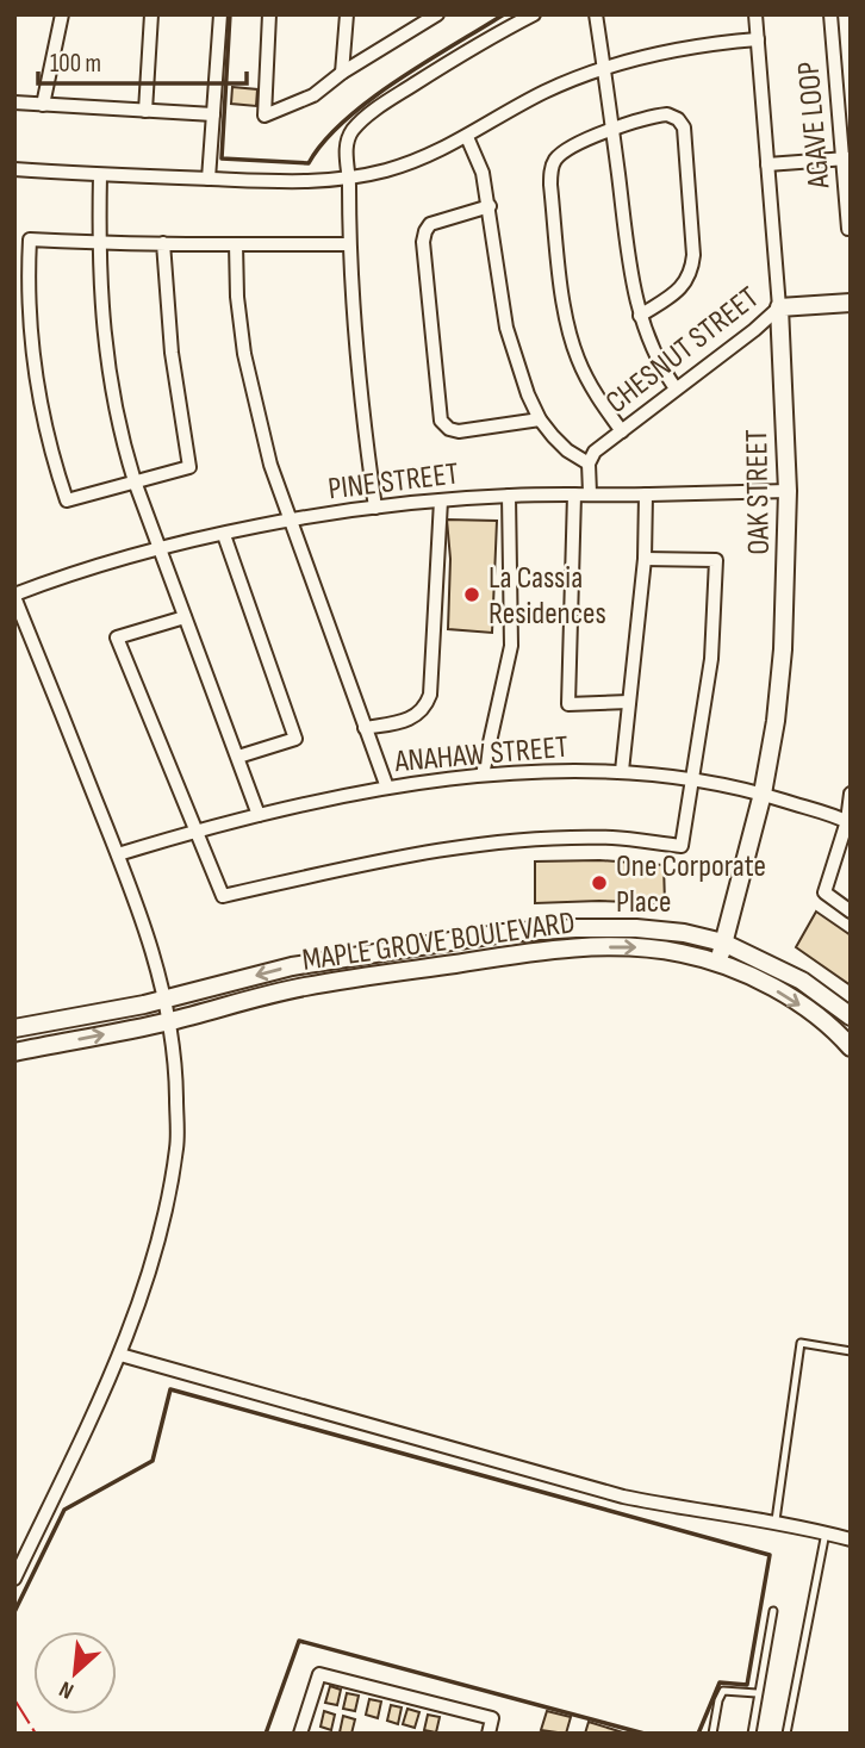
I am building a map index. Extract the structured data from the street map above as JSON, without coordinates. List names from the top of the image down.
{
  "streets": {
    "street": [
      "AGAVE LOOP",
      "CHESNUT STREET",
      "PINE STREET",
      "OAK STREET",
      "ANAHAW STREET",
      "MAPLE GROVE BOULEVARD"
    ]
  },
  "crossings": [
    ["CHESNUT STREET", "OAK STREET"],
    ["PINE STREET", "OAK STREET"],
    ["OAK STREET", "ANAHAW STREET"],
    ["OAK STREET", "MAPLE GROVE BOULEVARD"]
  ],
  "places": ["La Cassia Residences", "One Corporate Place"],
  "scale_bar": "100 m",
  "north": "bottom left"
}
